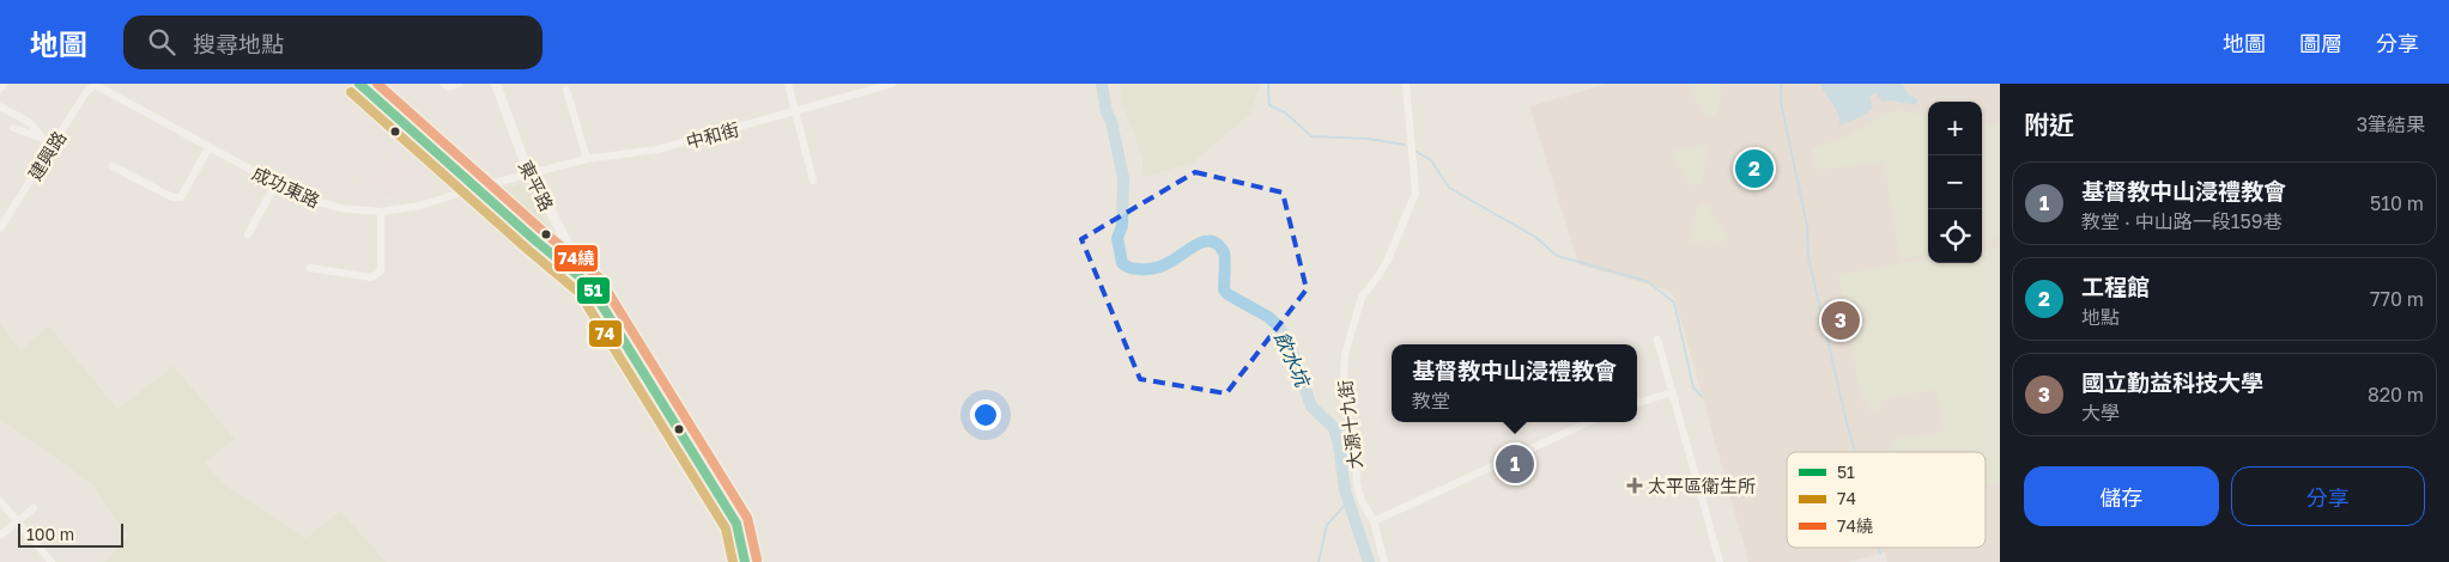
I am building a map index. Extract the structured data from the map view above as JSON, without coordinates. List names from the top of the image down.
{
  "streets": {
    "main road": ["東平路"],
    "street": [
      "中和街",
      "建興路",
      "成功東路",
      "大源十九街"
    ]
  },
  "crossings": [
    ["中和街", "東平路"],
    ["中和街", "成功東路"],
    ["建興路", "成功東路"],
    ["東平路", "成功東路"]
  ],
  "water": ["飲水坑"],
  "places": {
    "health": ["太平區衛生所"]
  },
  "lines": ["transit line 51", "transit line 74繞", "transit line 74"],
  "legend": ["51", "74", "74繞"],
  "scale_bar": "100 m",
  "page": {
    "header": "地圖",
    "search": "搜尋地點",
    "nav": ["地圖", "圖層", "分享"],
    "heading": ["附近", "3筆結果"],
    "map_buttons": ["+", "−"],
    "pins": ["2", "3", "1"],
    "list": [
      {
        "mark": "1",
        "name": "基督教中山浸禮教會",
        "note": "教堂 · 中山路一段159巷",
        "value": "510 m"
      },
      {
        "mark": "2",
        "name": "工程館",
        "note": "地點",
        "value": "770 m"
      },
      {
        "mark": "3",
        "name": "國立勤益科技大學",
        "note": "大學",
        "value": "820 m"
      }
    ],
    "popup": ["基督教中山浸禮教會", "教堂"],
    "buttons": ["儲存", "分享"],
    "scale": "100 m"
  }
}
